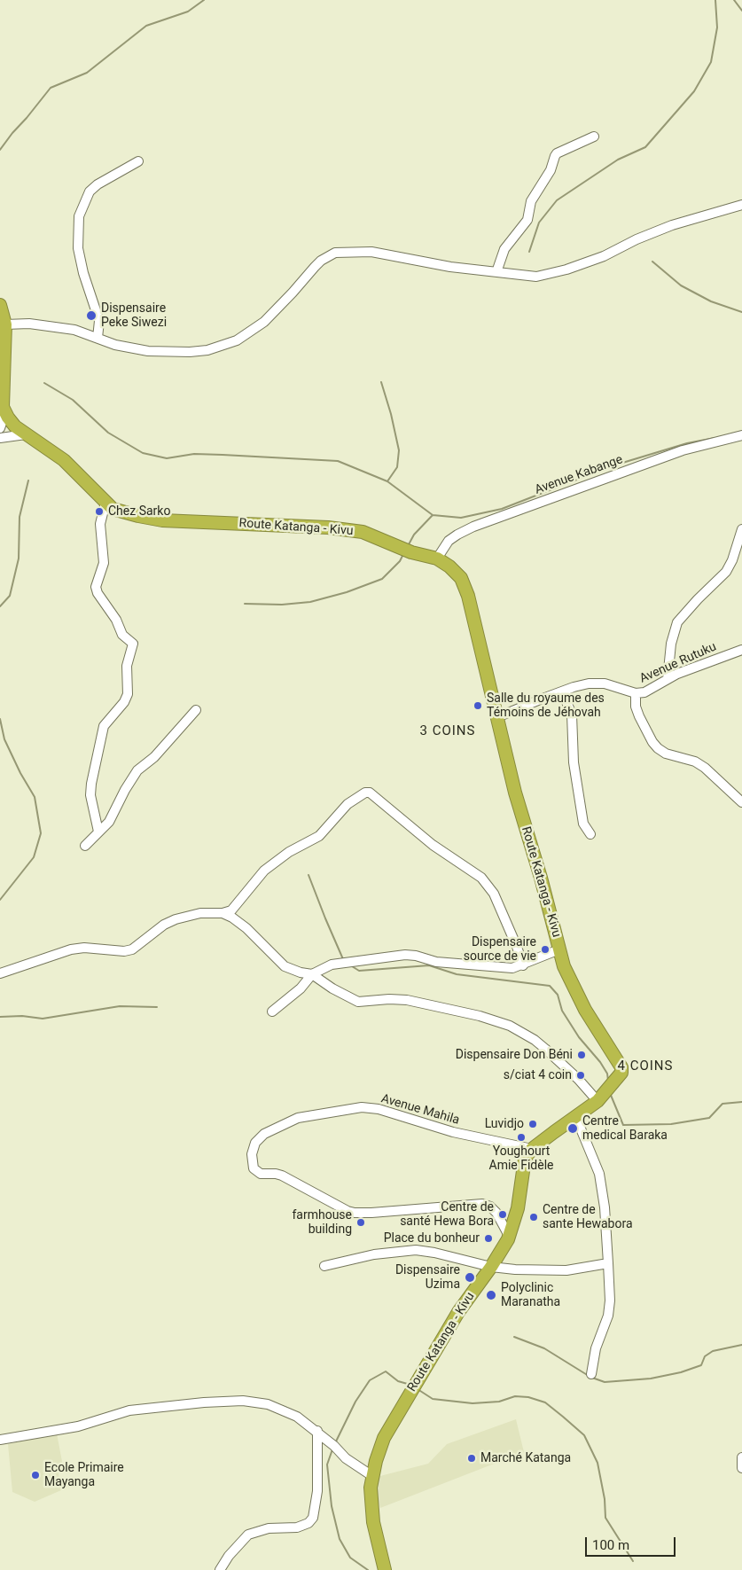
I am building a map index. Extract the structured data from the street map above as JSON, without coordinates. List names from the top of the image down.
{
  "streets": {
    "highway": ["Route Katanga - Kivu"],
    "street": ["Avenue Kabange", "Avenue Rutuku", "Avenue Mahila"]
  },
  "crossings": [
    ["Avenue Kabange", "Route Katanga - Kivu"],
    ["Route Katanga - Kivu", "Avenue Rutuku"],
    ["Route Katanga - Kivu", "Avenue Mahila"]
  ],
  "districts": ["3 COINS", "4 COINS"],
  "places": [
    "Dispensaire Peke Siwezi",
    "Chez Sarko",
    "Salle du royaume des Témoins de Jéhovah",
    "Dispensaire source de vie",
    "Dispensaire Don Béni",
    "s/ciat 4 coin",
    "Luvidjo",
    "Centre medical Baraka",
    "Youghourt Amie Fidèle",
    "Centre de santé Hewa Bora",
    "Centre de sante Hewabora",
    "farmhouse building",
    "Place du bonheur",
    "Dispensaire Uzima",
    "Polyclinic Maranatha",
    "Marché Katanga",
    "Ecole Primaire Mayanga"
  ],
  "scale_bar": "100 m"
}
